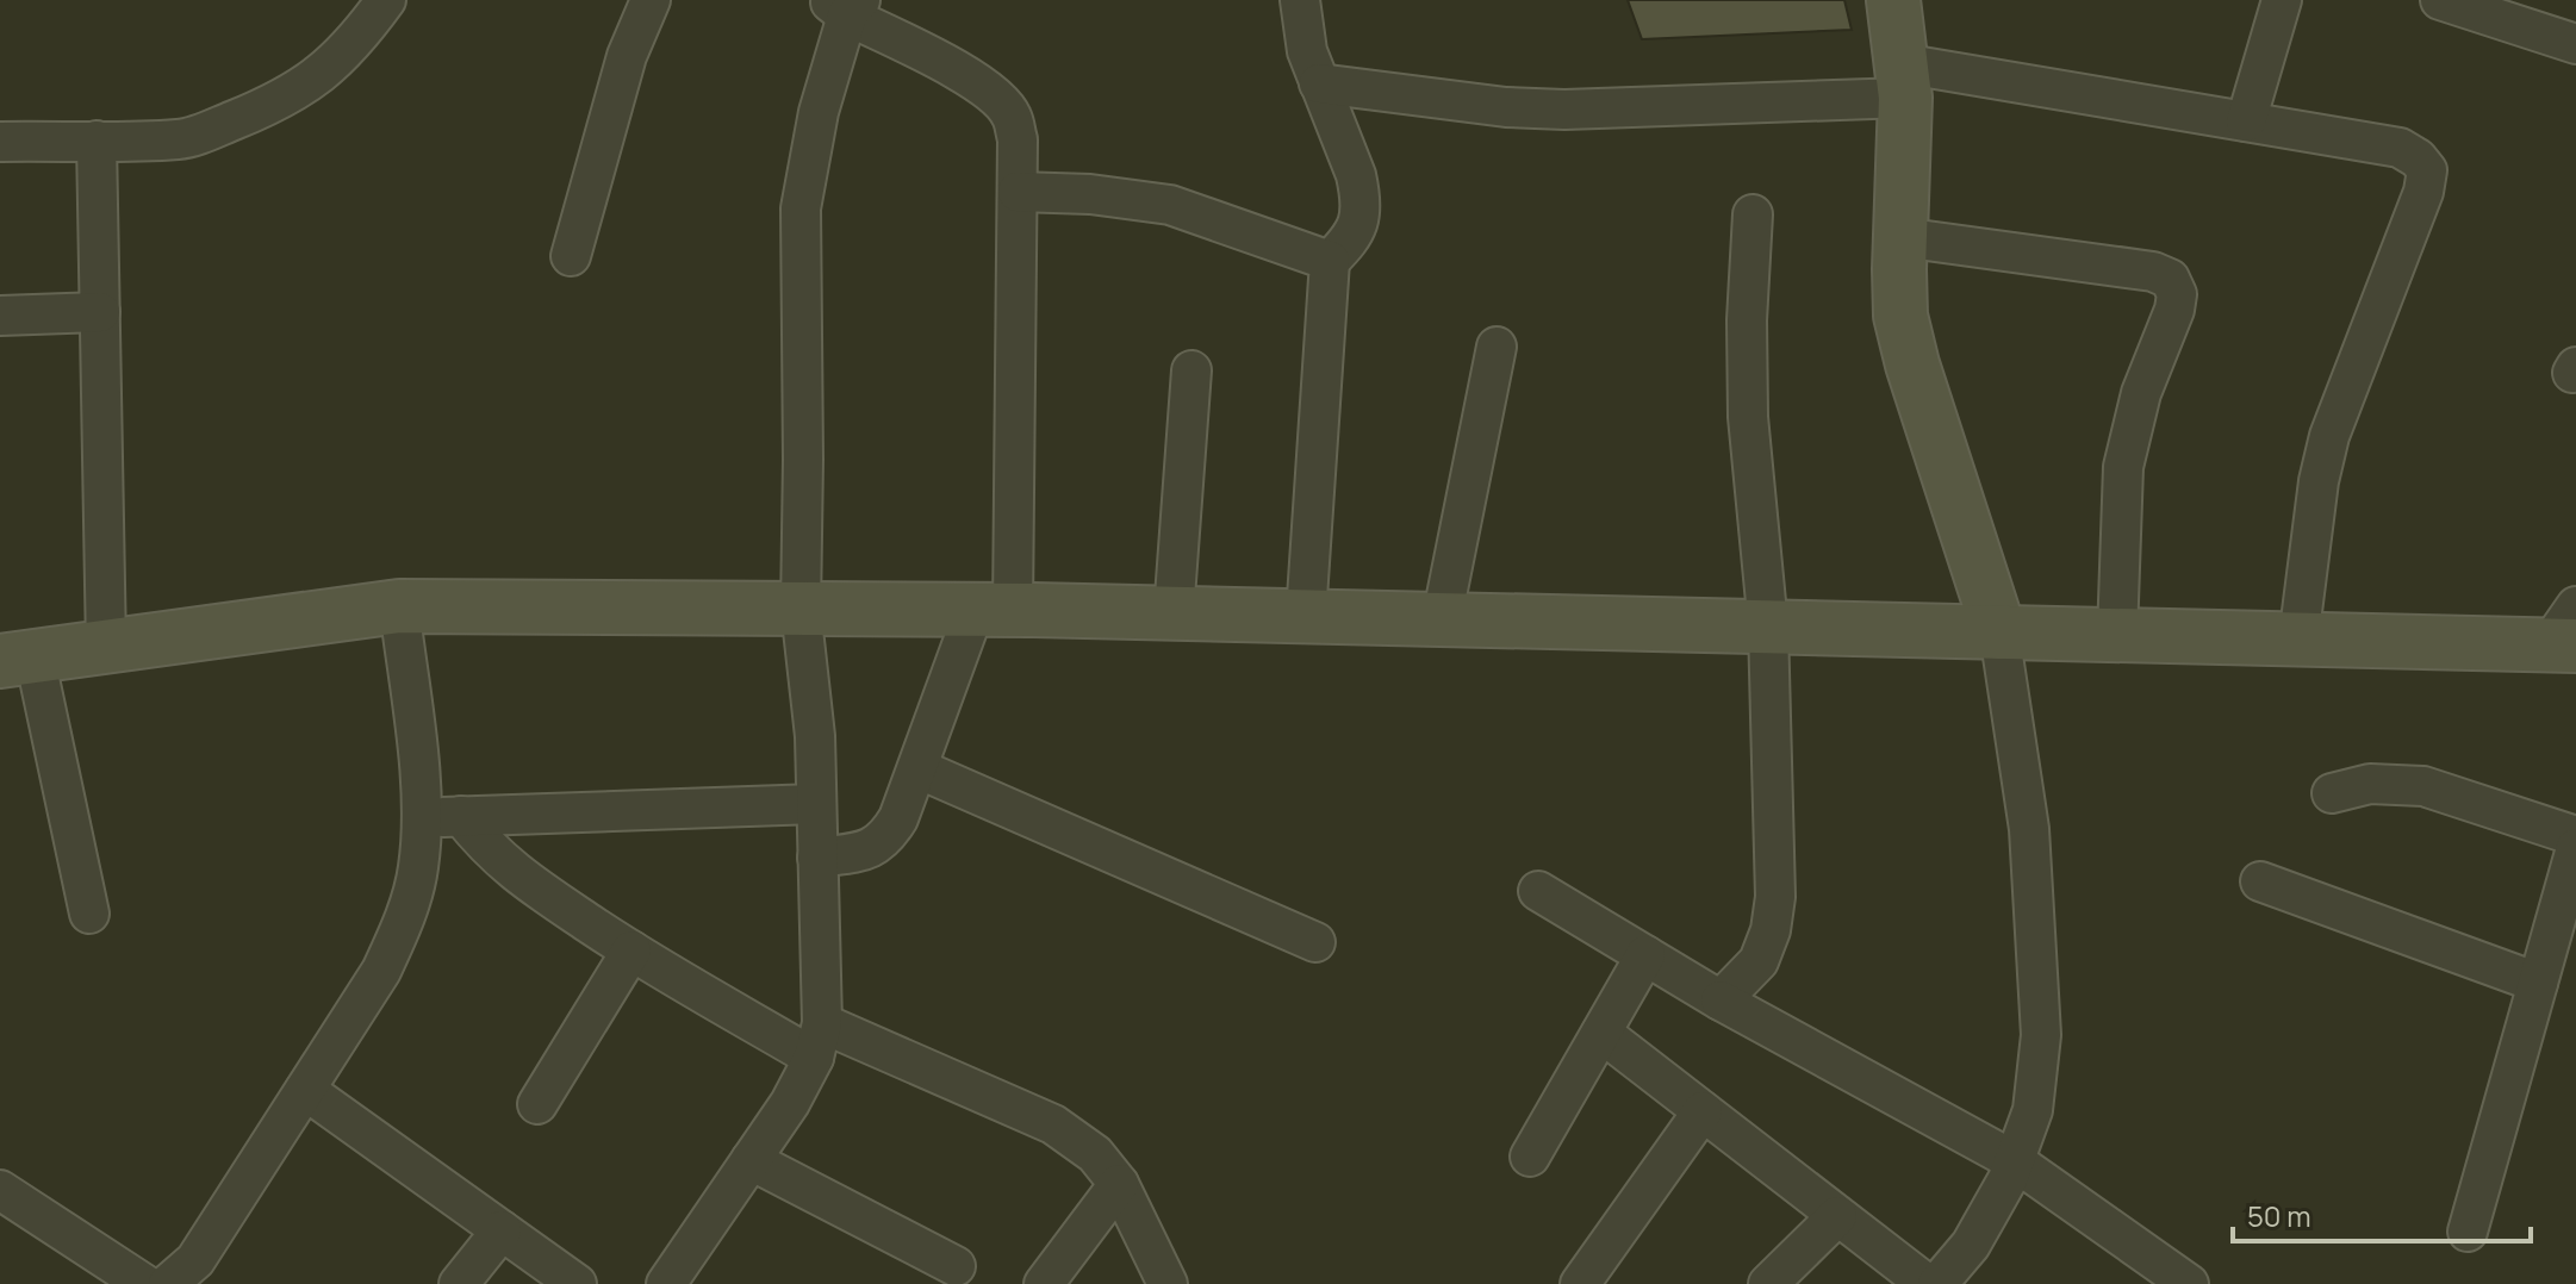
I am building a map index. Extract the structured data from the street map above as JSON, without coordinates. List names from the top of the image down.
{
  "scale_bar": "50 m"
}
